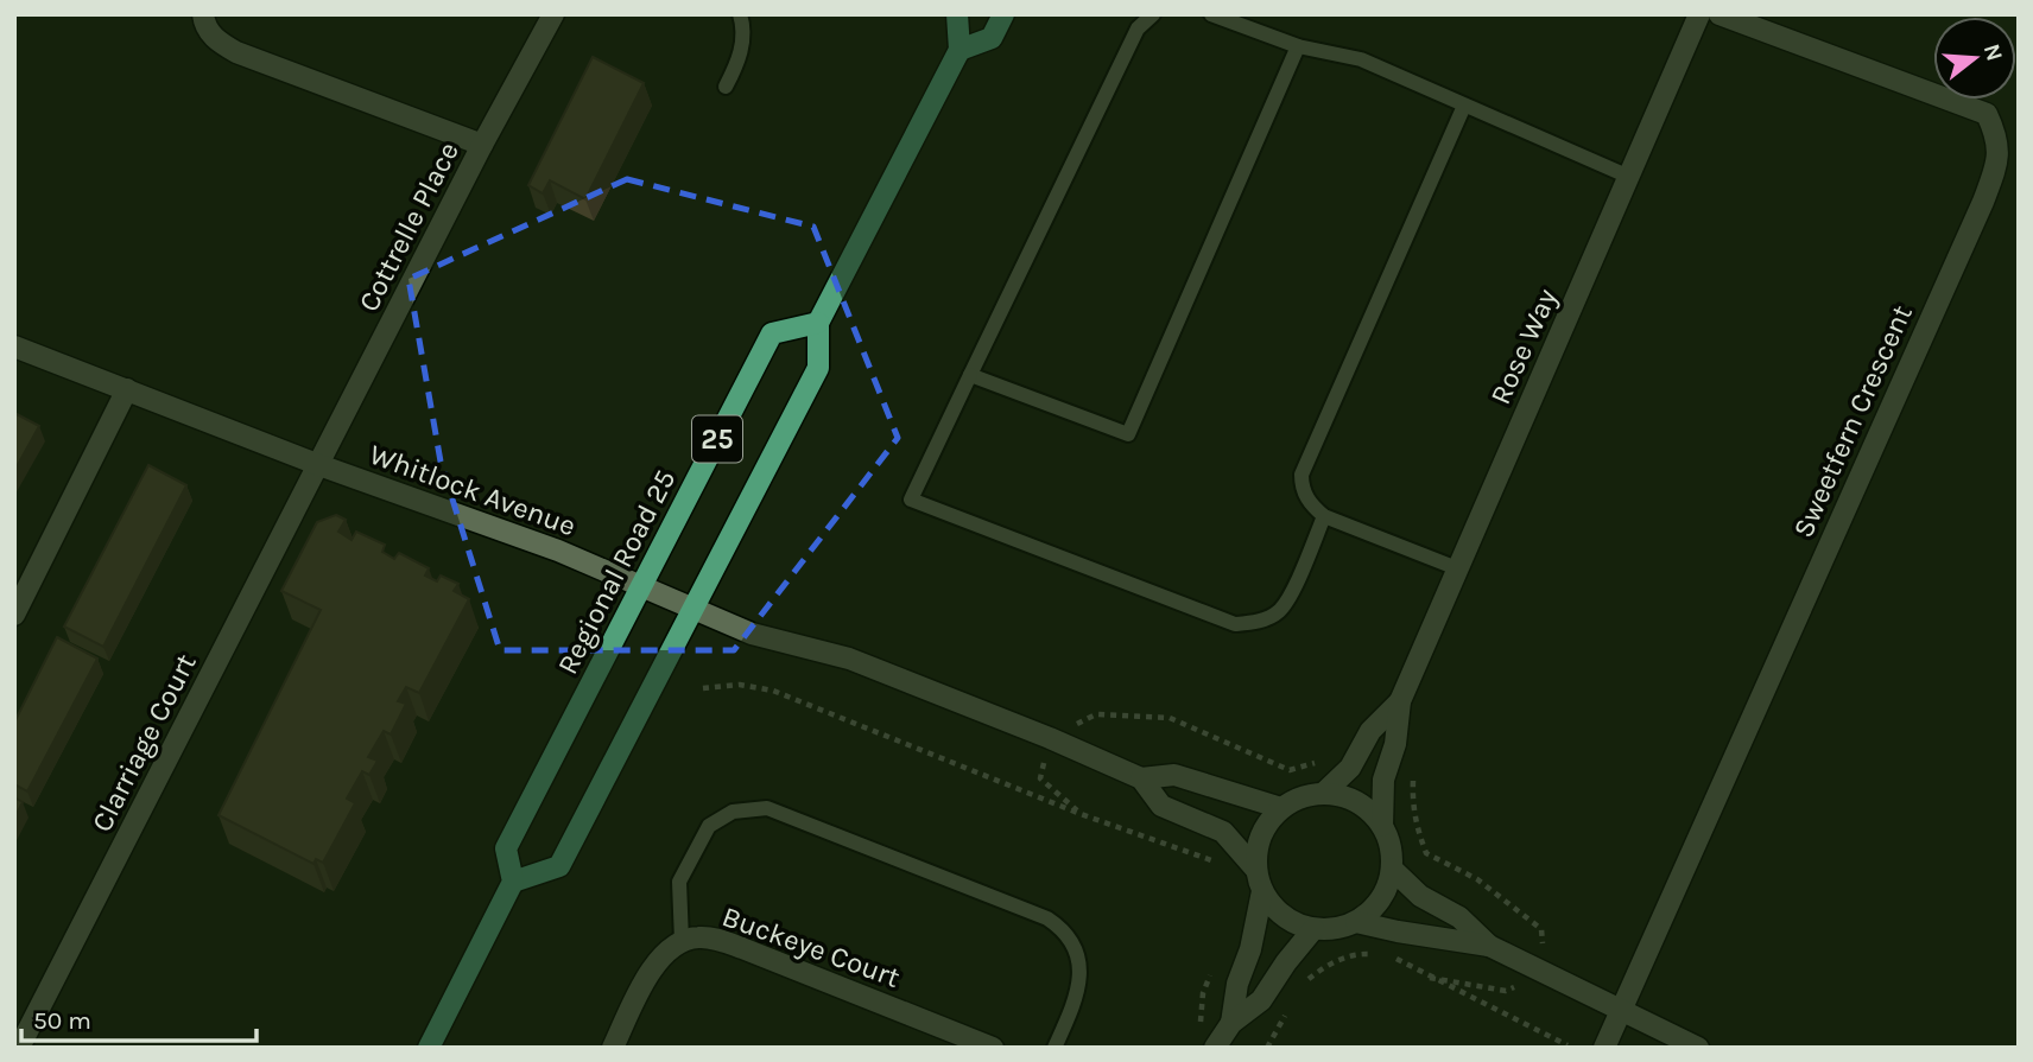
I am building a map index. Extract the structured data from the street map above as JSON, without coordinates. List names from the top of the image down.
{
  "streets": {
    "main road": ["25", "Regional Road 25"],
    "street": [
      "Cottrelle Place",
      "Rose Way",
      "Sweetfern Crescent",
      "Whitlock Avenue",
      "Clarriage Court",
      "Buckeye Court"
    ]
  },
  "crossings": [
    ["Cottrelle Place", "Whitlock Avenue"],
    ["Cottrelle Place", "Clarriage Court"],
    ["Rose Way", "Whitlock Avenue"],
    ["25", "Whitlock Avenue"],
    ["25", "Regional Road 25"],
    ["Whitlock Avenue", "Regional Road 25"],
    ["Whitlock Avenue", "Clarriage Court"]
  ],
  "scale_bar": "50 m",
  "north": "right"
}
